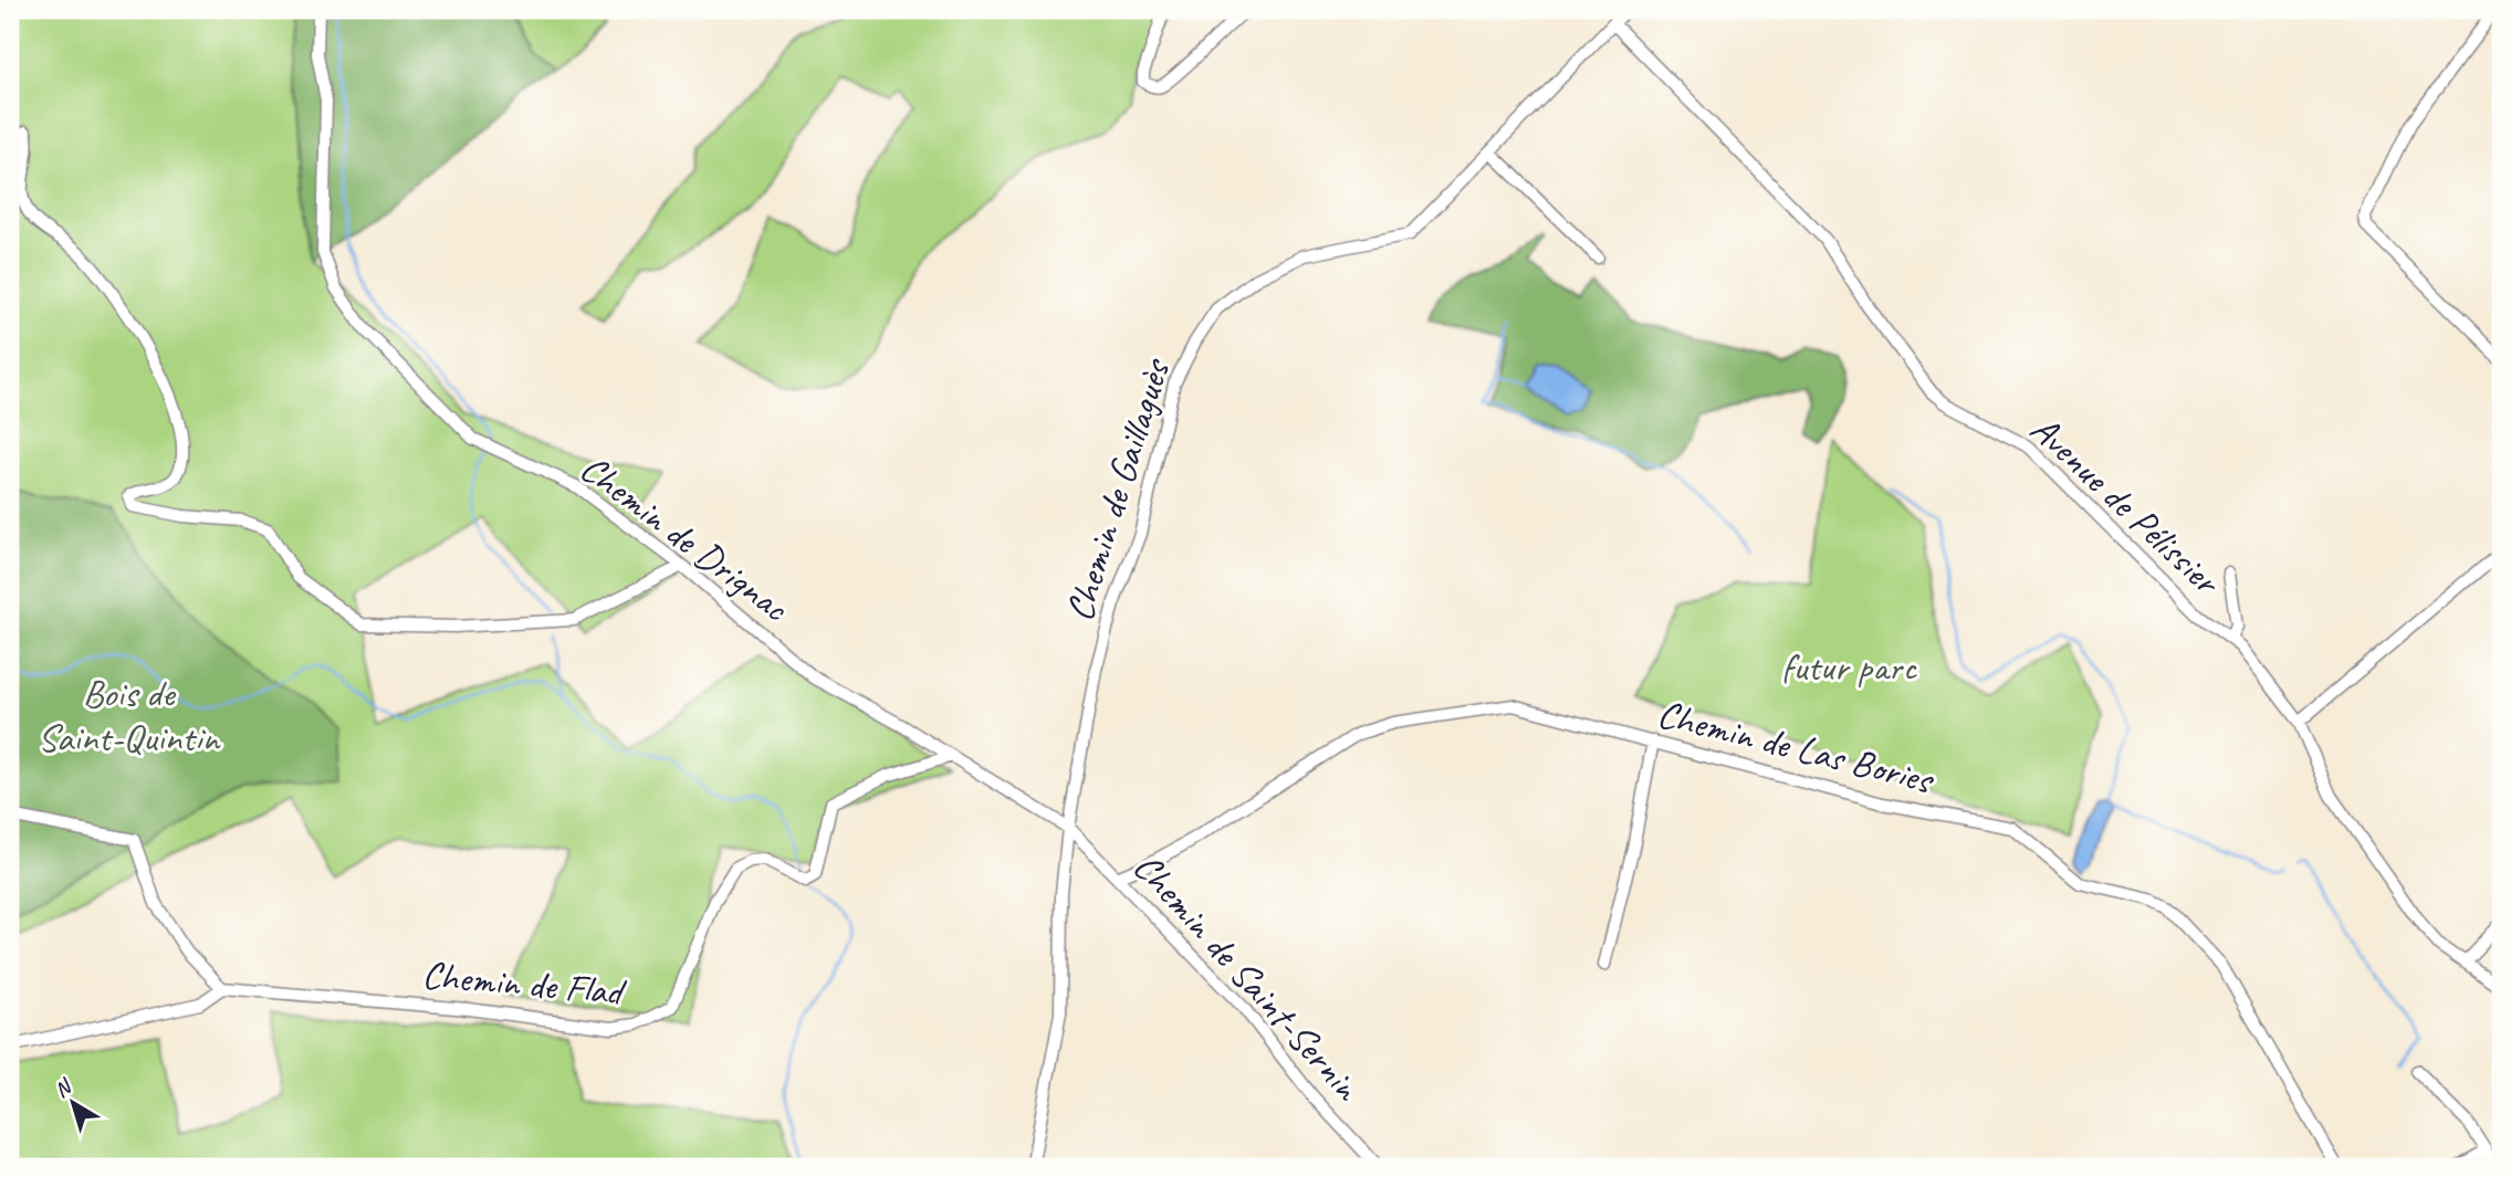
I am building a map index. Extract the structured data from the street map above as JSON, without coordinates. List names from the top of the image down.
{
  "streets": {
    "street": [
      "Chemin de Gaillaguès",
      "Avenue de Pélissier",
      "Chemin de Drignac",
      "Chemin de Las Bories",
      "Chemin de Saint-Sernin",
      "Chemin de Flad"
    ]
  },
  "crossings": [
    ["Chemin de Gaillaguès", "Avenue de Pélissier"],
    ["Chemin de Gaillaguès", "Chemin de Drignac"],
    ["Chemin de Gaillaguès", "Chemin de Saint-Sernin"],
    ["Chemin de Drignac", "Chemin de Saint-Sernin"],
    ["Chemin de Drignac", "Chemin de Flad"],
    ["Chemin de Las Bories", "Chemin de Saint-Sernin"]
  ],
  "parks": ["futur parc", "Bois de Saint-Quintin"],
  "north": "top left"
}
